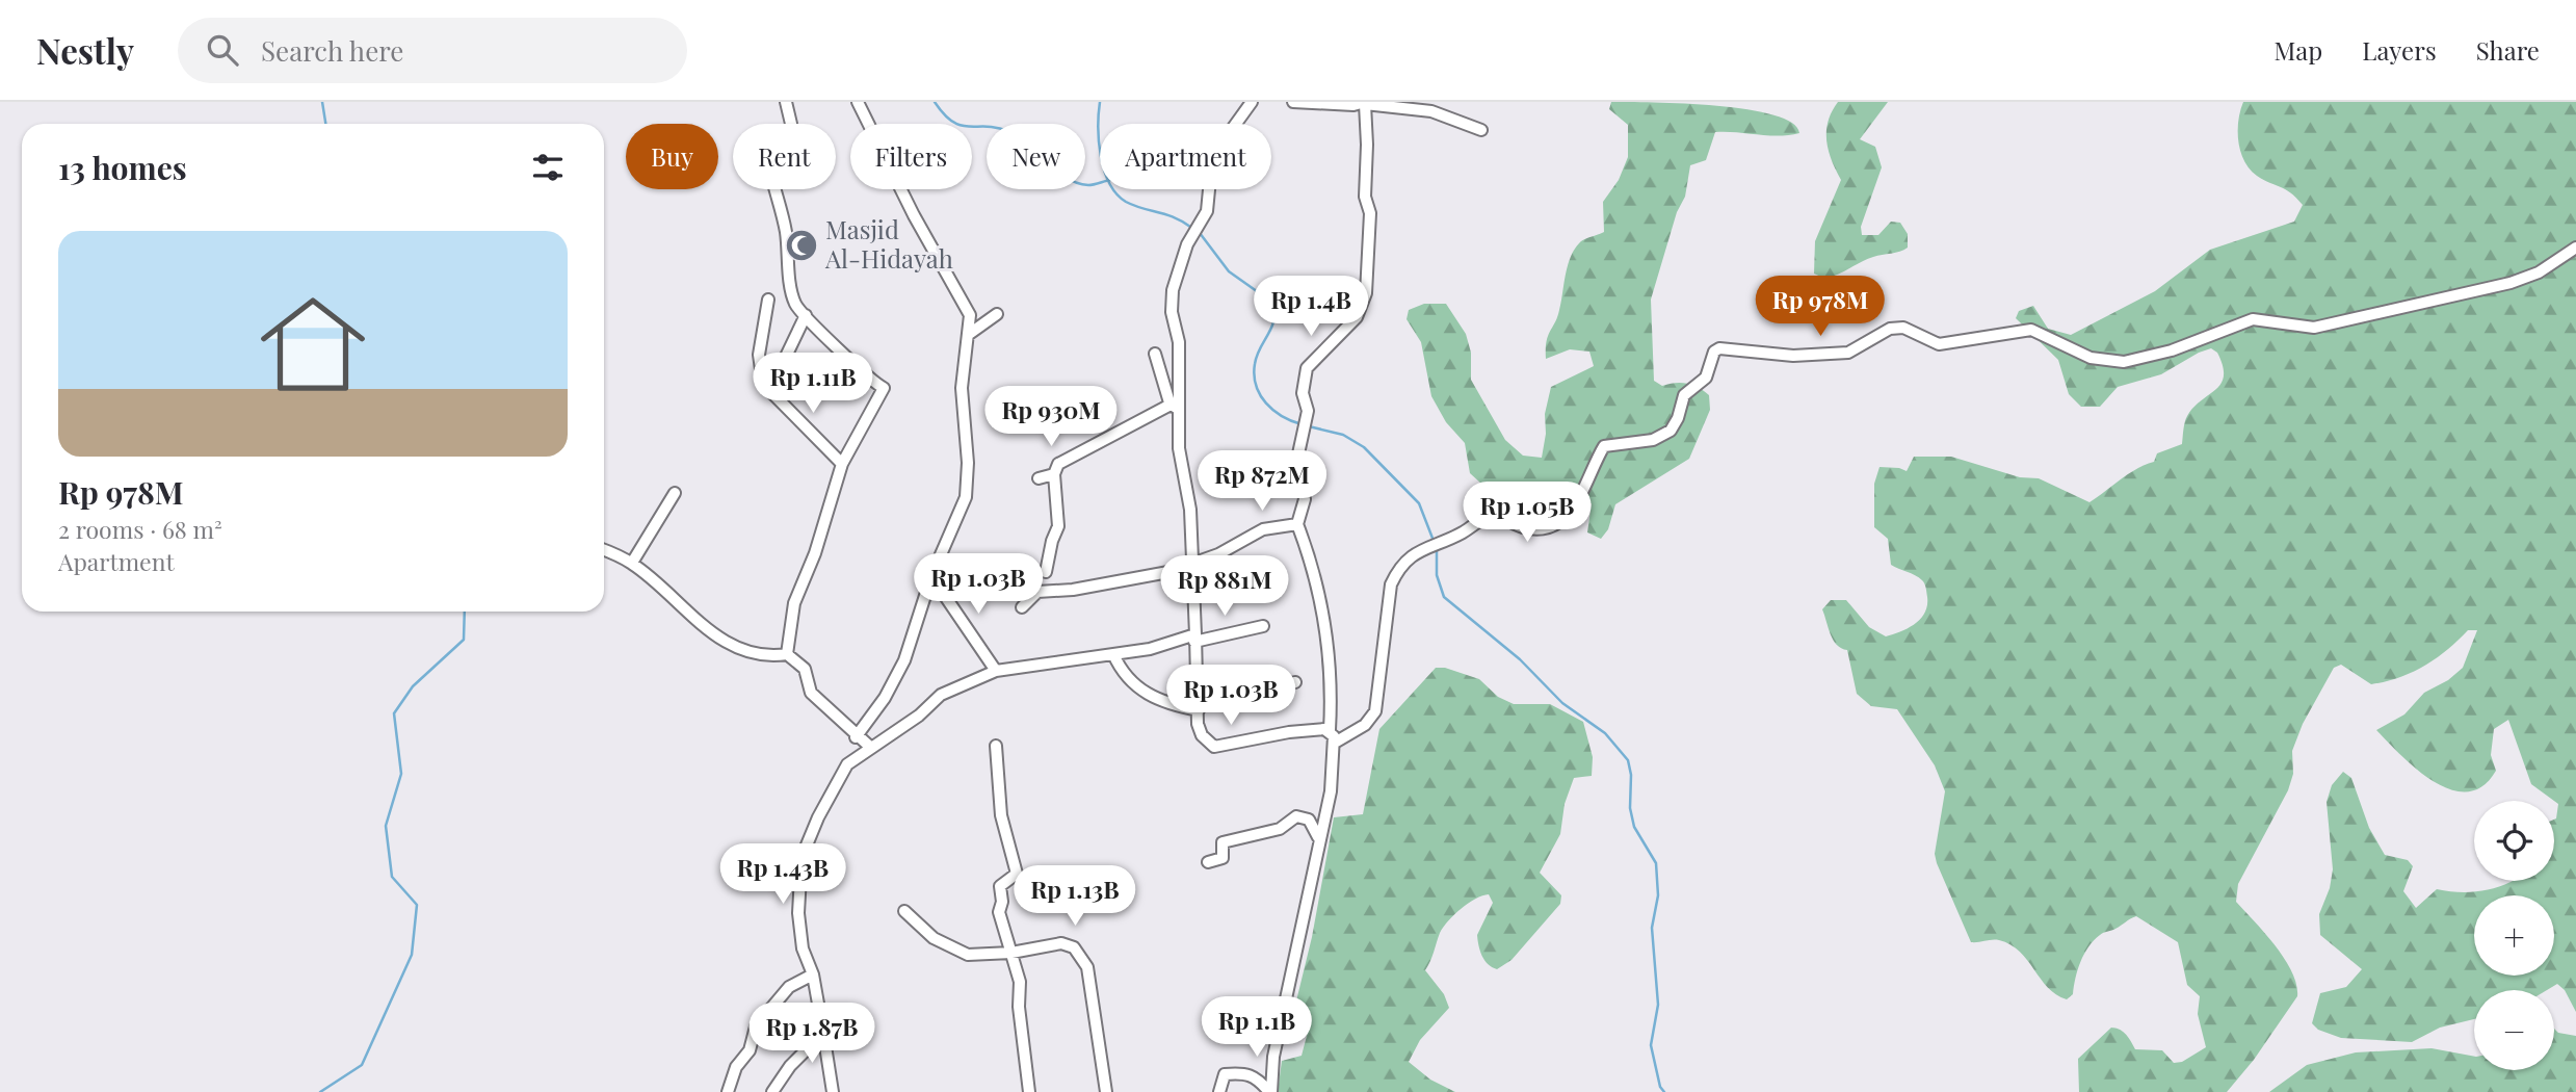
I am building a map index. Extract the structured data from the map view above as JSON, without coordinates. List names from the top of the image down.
{
  "places": {
    "mosque": ["Masjid Al-Hidayah"]
  },
  "page": {
    "header": "Nestly",
    "search": "Search here",
    "nav": ["Map", "Layers", "Share"],
    "chip": [
      "Buy",
      "Rent",
      "Filters",
      "New",
      "Apartment"
    ],
    "heading": "13 homes",
    "list": [
      {
        "name": "Rp 978M",
        "note": "2 rooms · 68 m² · Apartment"
      }
    ],
    "price": [
      "Rp 1.4B",
      "Rp 978M",
      "Rp 1.11B",
      "Rp 930M",
      "Rp 872M",
      "Rp 1.05B",
      "Rp 1.03B",
      "Rp 881M",
      "Rp 1.03B",
      "Rp 1.43B",
      "Rp 1.13B",
      "Rp 1.1B",
      "Rp 1.87B"
    ],
    "map_buttons": ["+", "−"]
  }
}
